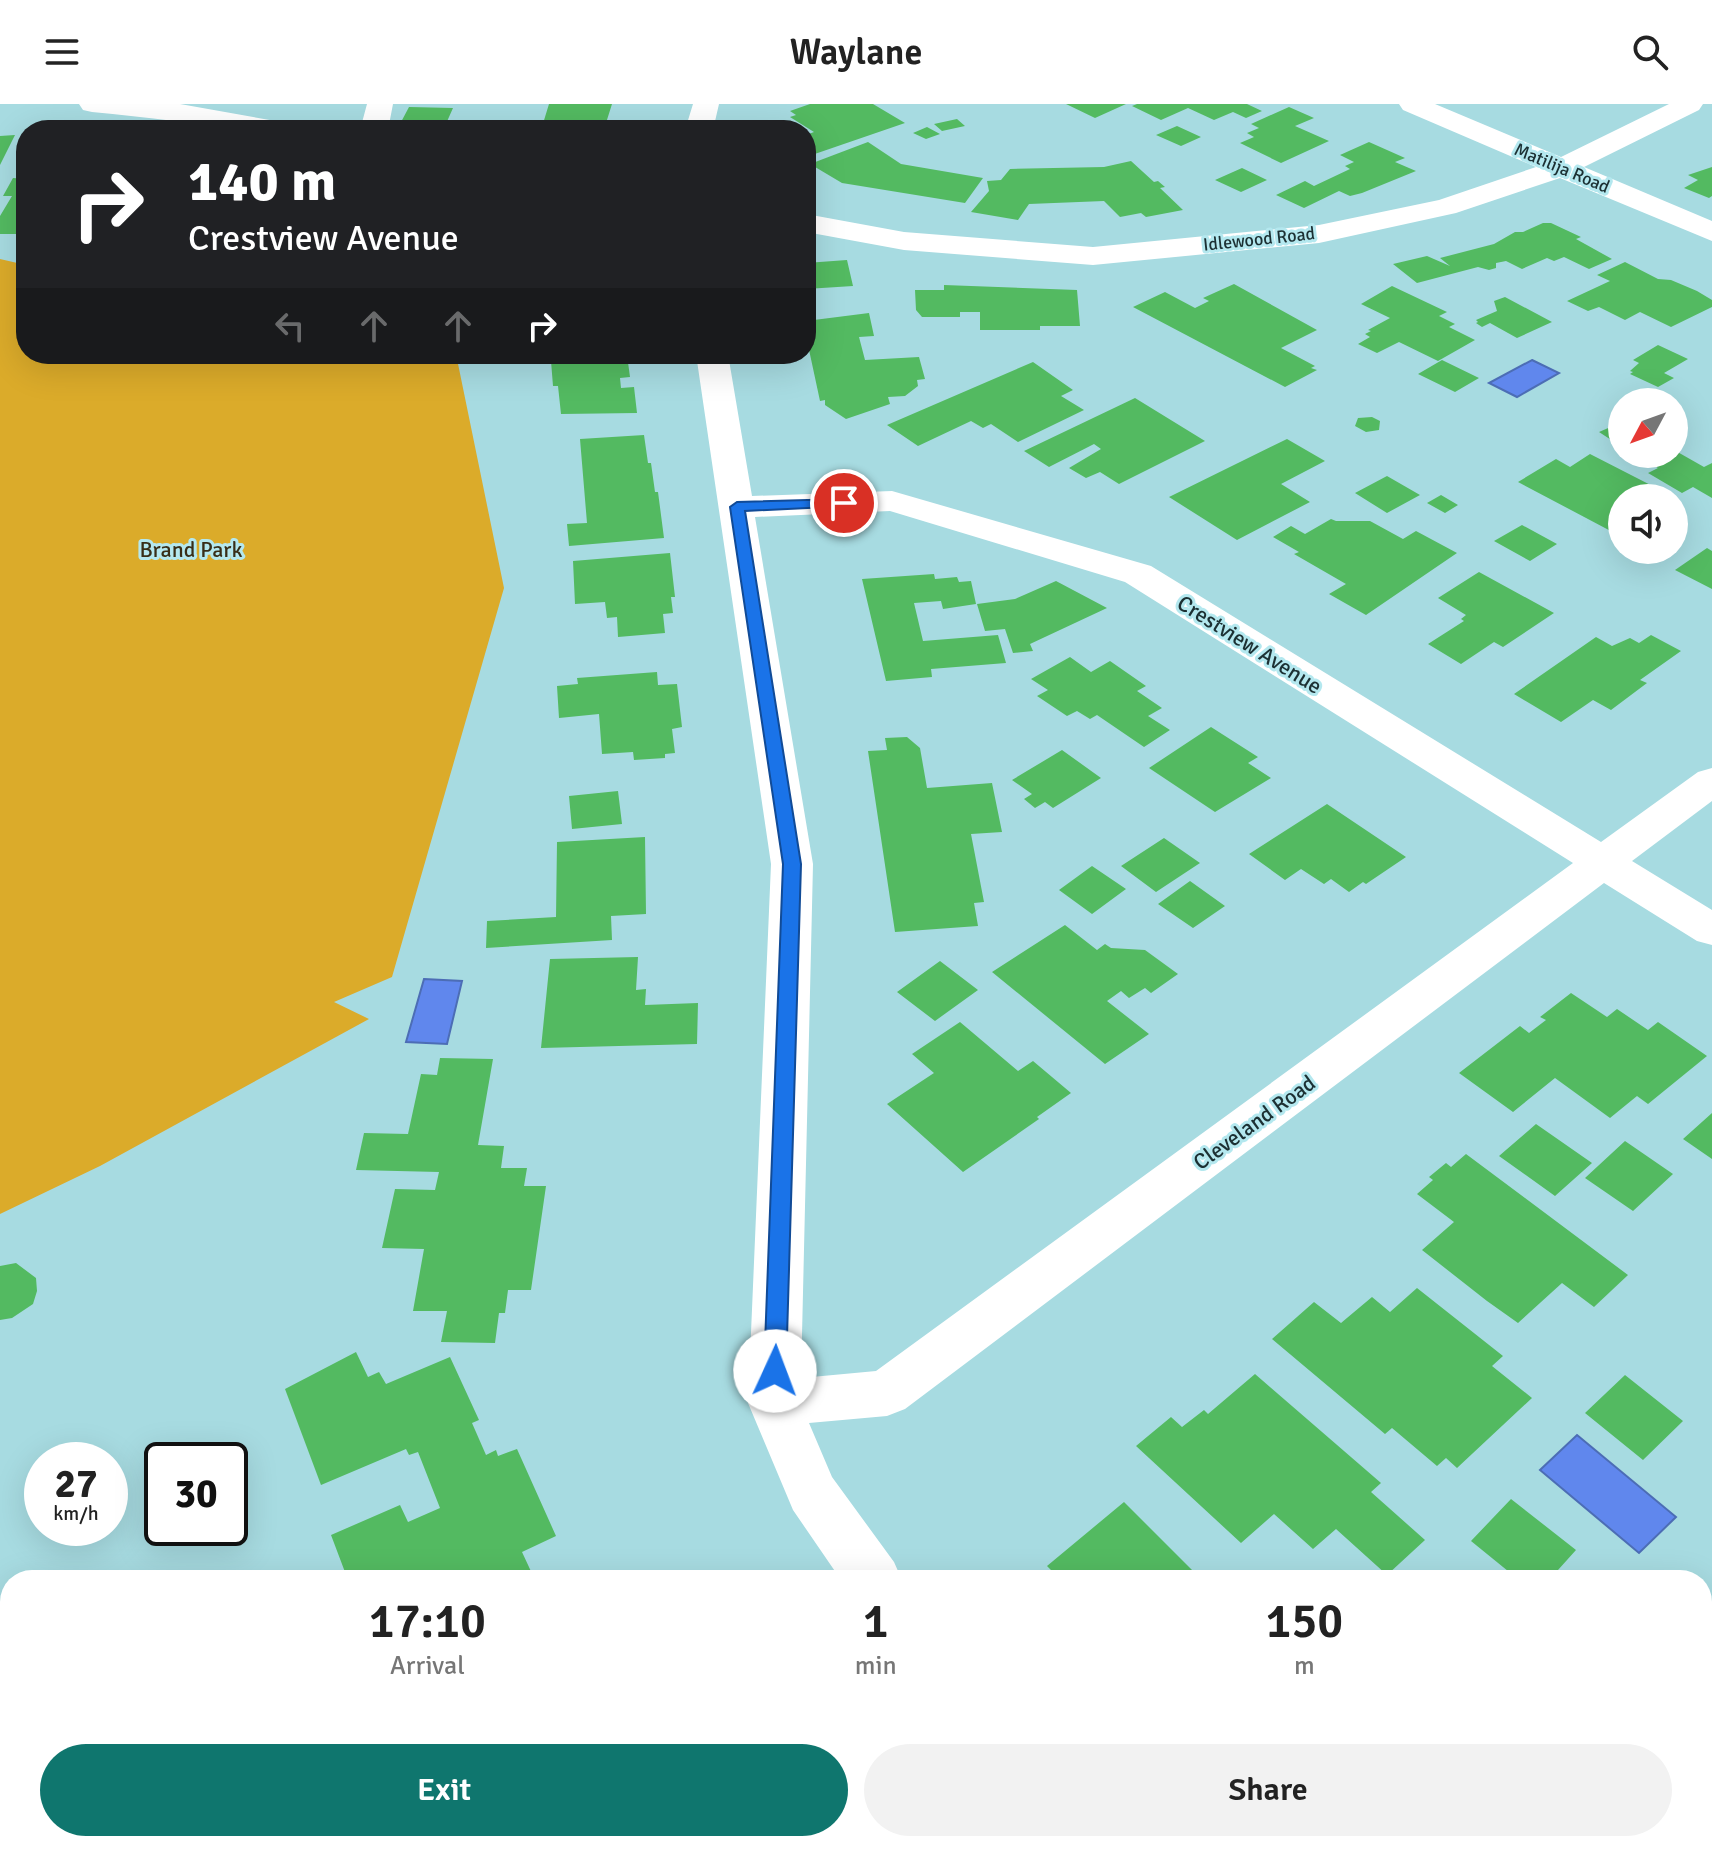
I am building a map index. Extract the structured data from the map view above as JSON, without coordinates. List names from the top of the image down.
{
  "streets": {
    "street": [
      "Matilija Road",
      "Idlewood Road",
      "Crestview Avenue",
      "Cleveland Road"
    ]
  },
  "crossings": [
    ["Matilija Road", "Idlewood Road"],
    ["Crestview Avenue", "Cleveland Road"]
  ],
  "parks": ["Brand Park"],
  "north": "bottom left",
  "page": {
    "header": "Waylane",
    "turn": ["140 m", "Crestview Avenue"],
    "speed": "27 km/h",
    "limit": "30",
    "eta": [
      "17:10",
      "Arrival",
      "1",
      "min",
      "150",
      "m"
    ],
    "buttons": ["Exit", "Share"]
  }
}
